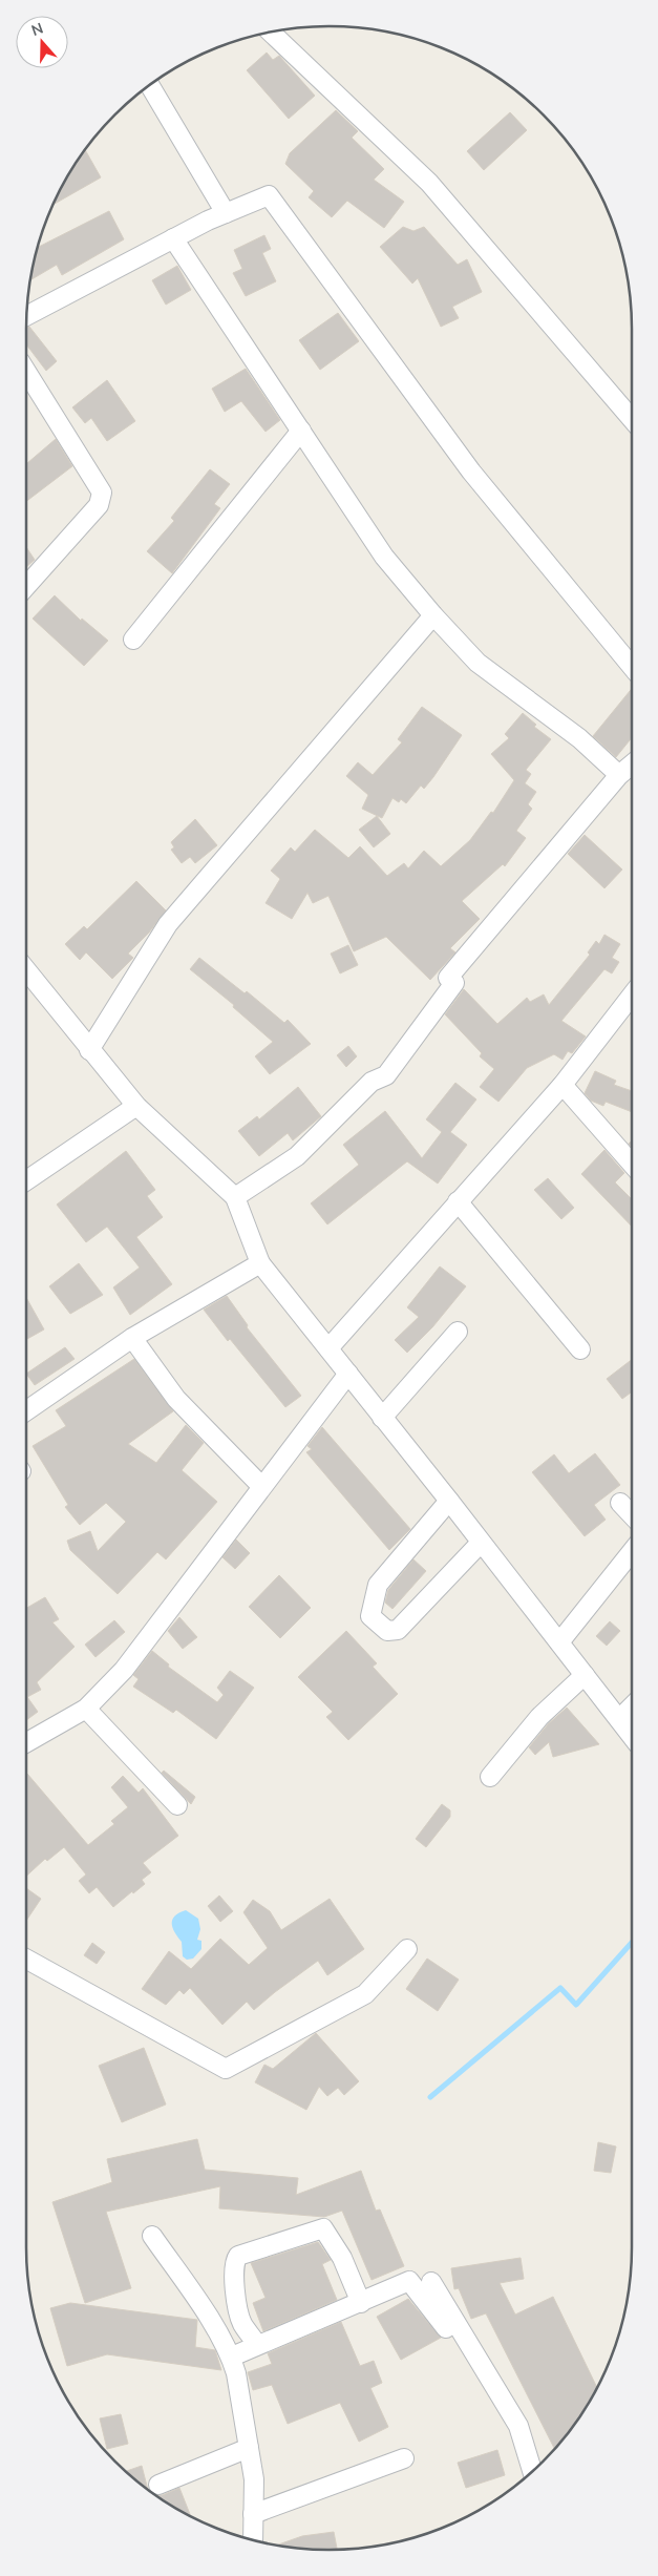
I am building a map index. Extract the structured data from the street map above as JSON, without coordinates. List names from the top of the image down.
{
  "north": "top"
}
